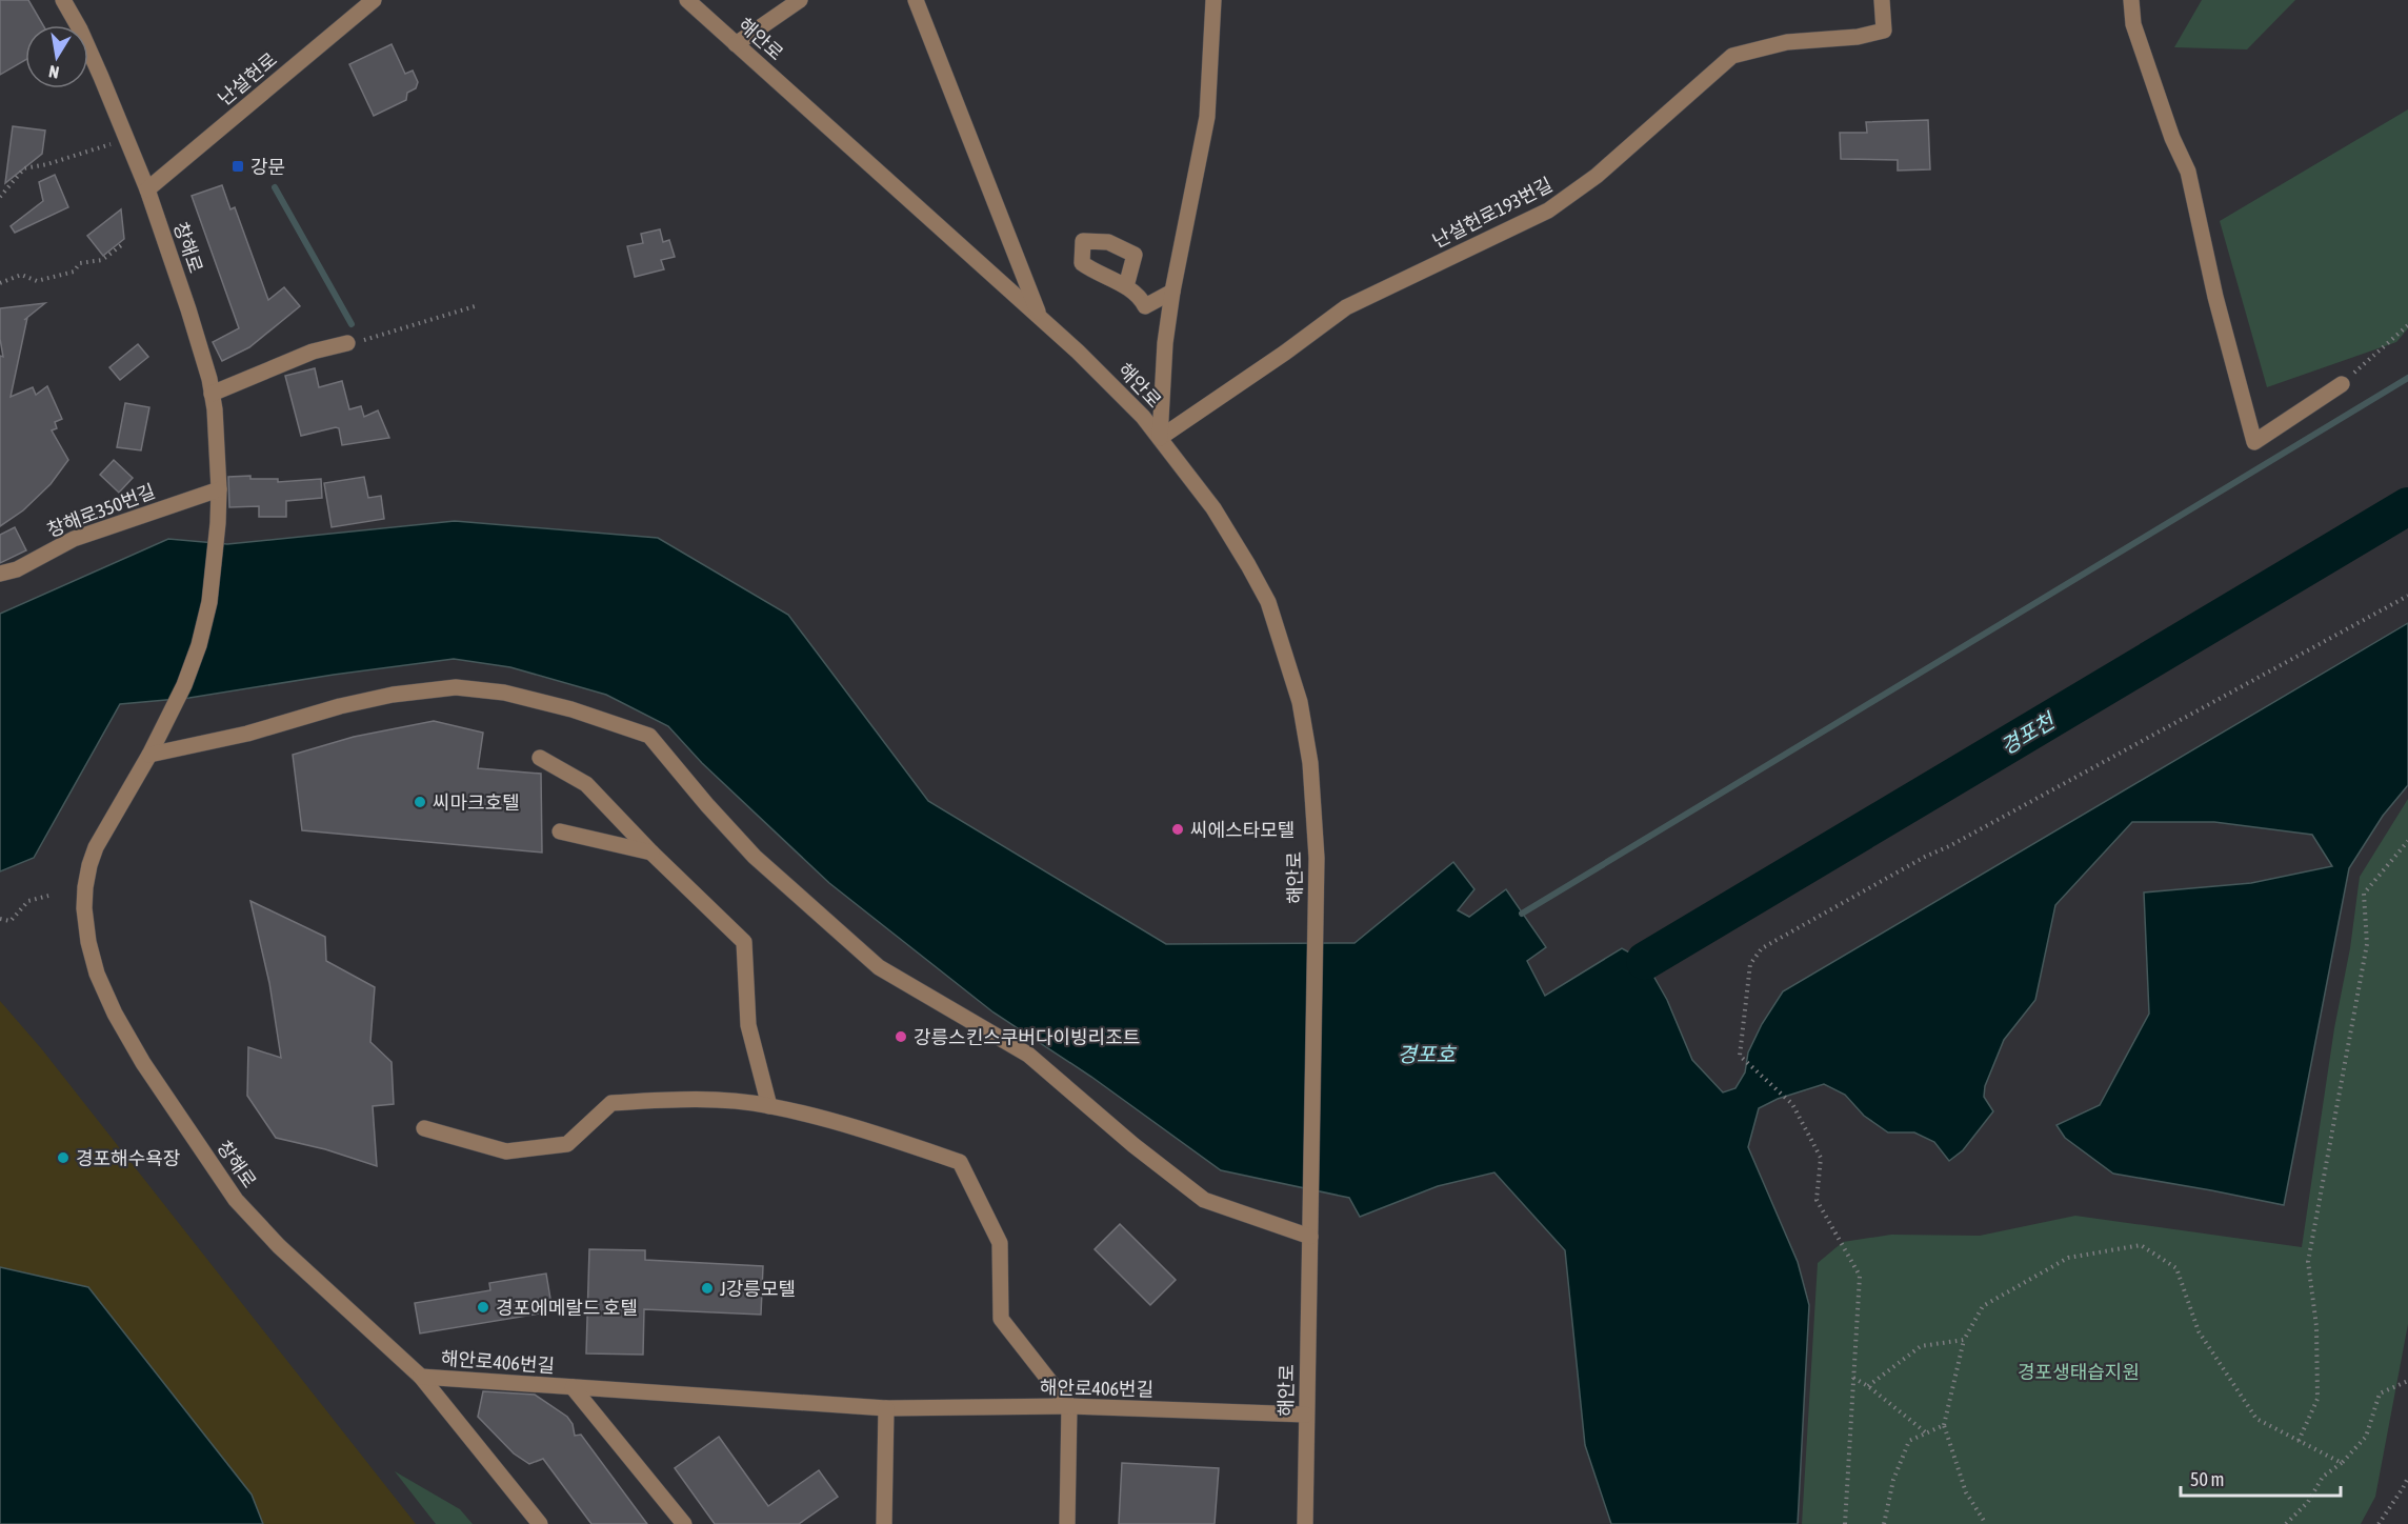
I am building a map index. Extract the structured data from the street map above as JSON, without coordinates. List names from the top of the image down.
{
  "streets": {
    "street": [
      "해안로",
      "난설헌로",
      "난설헌로193번길",
      "창해로",
      "창해로350번길",
      "해안로406번길"
    ]
  },
  "crossings": [
    ["해안로", "난설헌로193번길"],
    ["해안로", "해안로406번길"],
    ["난설헌로", "창해로"],
    ["창해로", "창해로350번길"],
    ["창해로", "해안로406번길"]
  ],
  "water": ["경포천", "경포호"],
  "parks": ["경포생태습지원"],
  "places": {
    "transit": ["강문"],
    "other": [
      "씨마크호텔",
      "씨에스타모텔",
      "강릉스킨스쿠버다이빙리조트",
      "경포해수욕장",
      "J강릉모텔",
      "경포에메랄드 호텔"
    ]
  },
  "scale_bar": "50 m",
  "north": "bottom"
}
